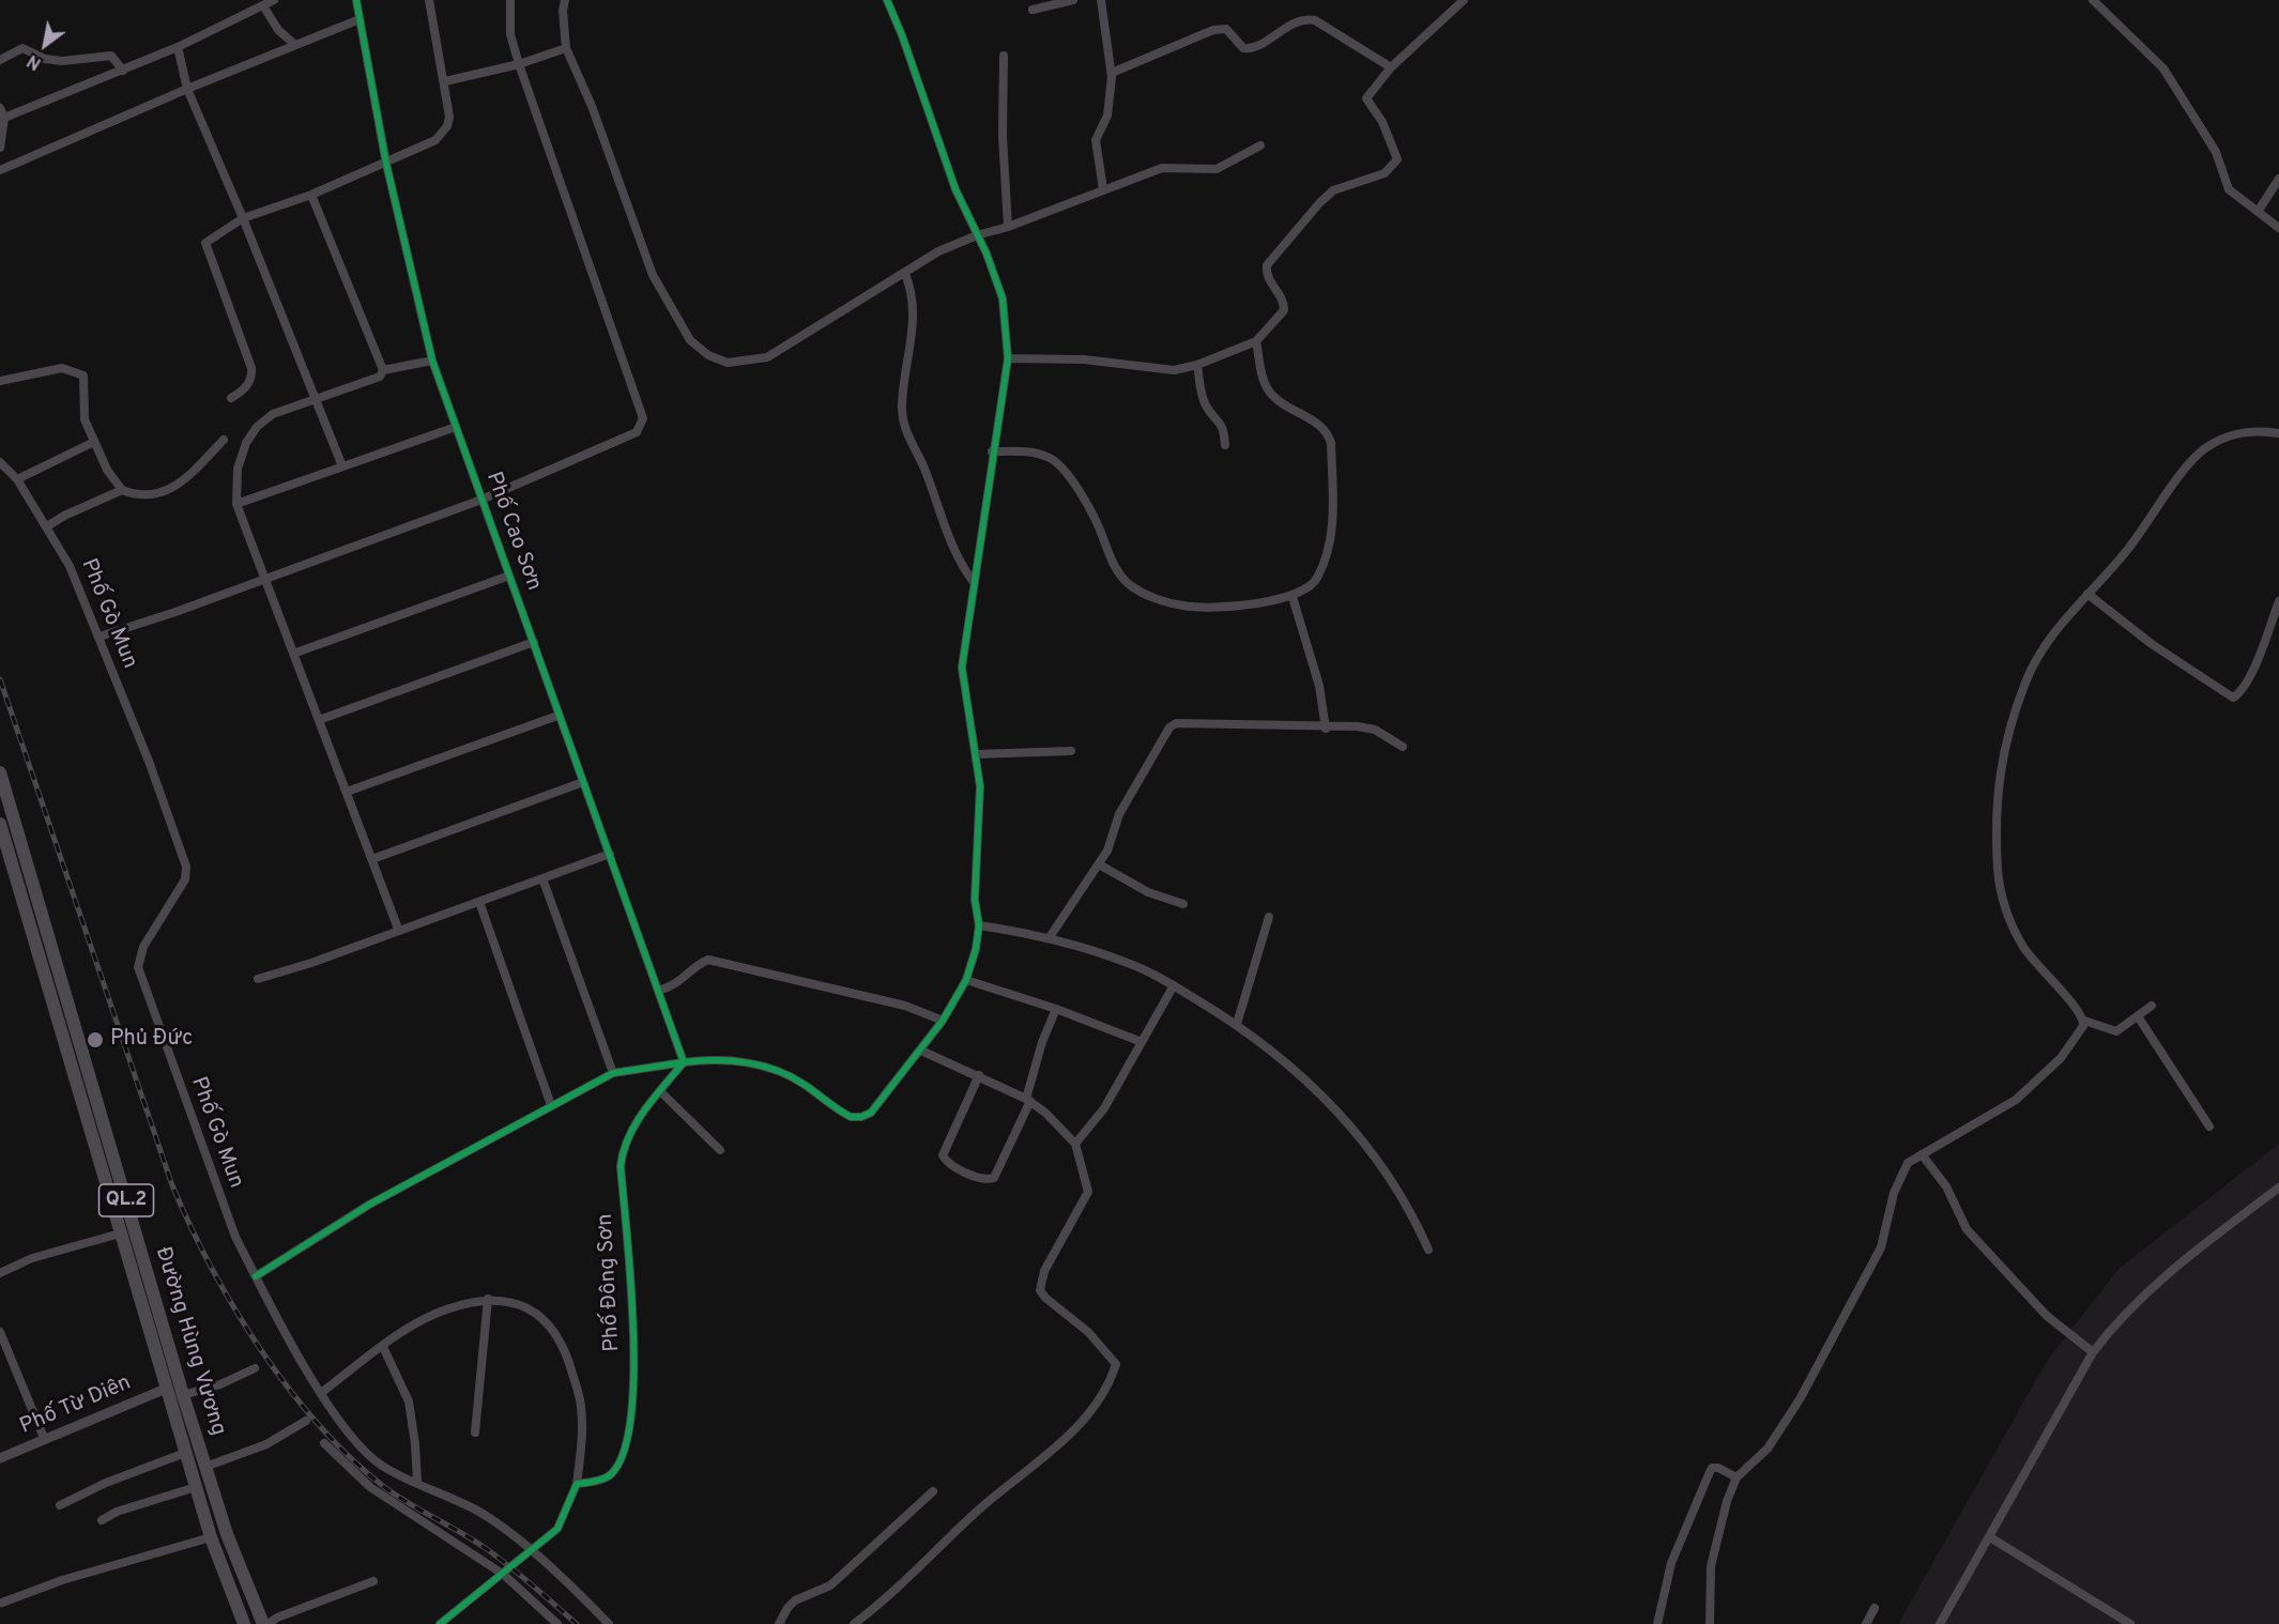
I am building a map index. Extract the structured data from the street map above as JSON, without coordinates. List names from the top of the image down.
{
  "streets": {
    "highway": ["QL.2", "Đường Hùng Vương"],
    "street": [
      "Phố Cao Sơn",
      "Phố Gò Mun",
      "Phố Đông Sơn",
      "Phố Từ Diên"
    ]
  },
  "crossings": [
    ["Phố Cao Sơn", "Phố Đông Sơn"],
    ["Đường Hùng Vương", "Phố Từ Diên"]
  ],
  "places": ["Phủ Đức"],
  "north": "bottom left"
}
